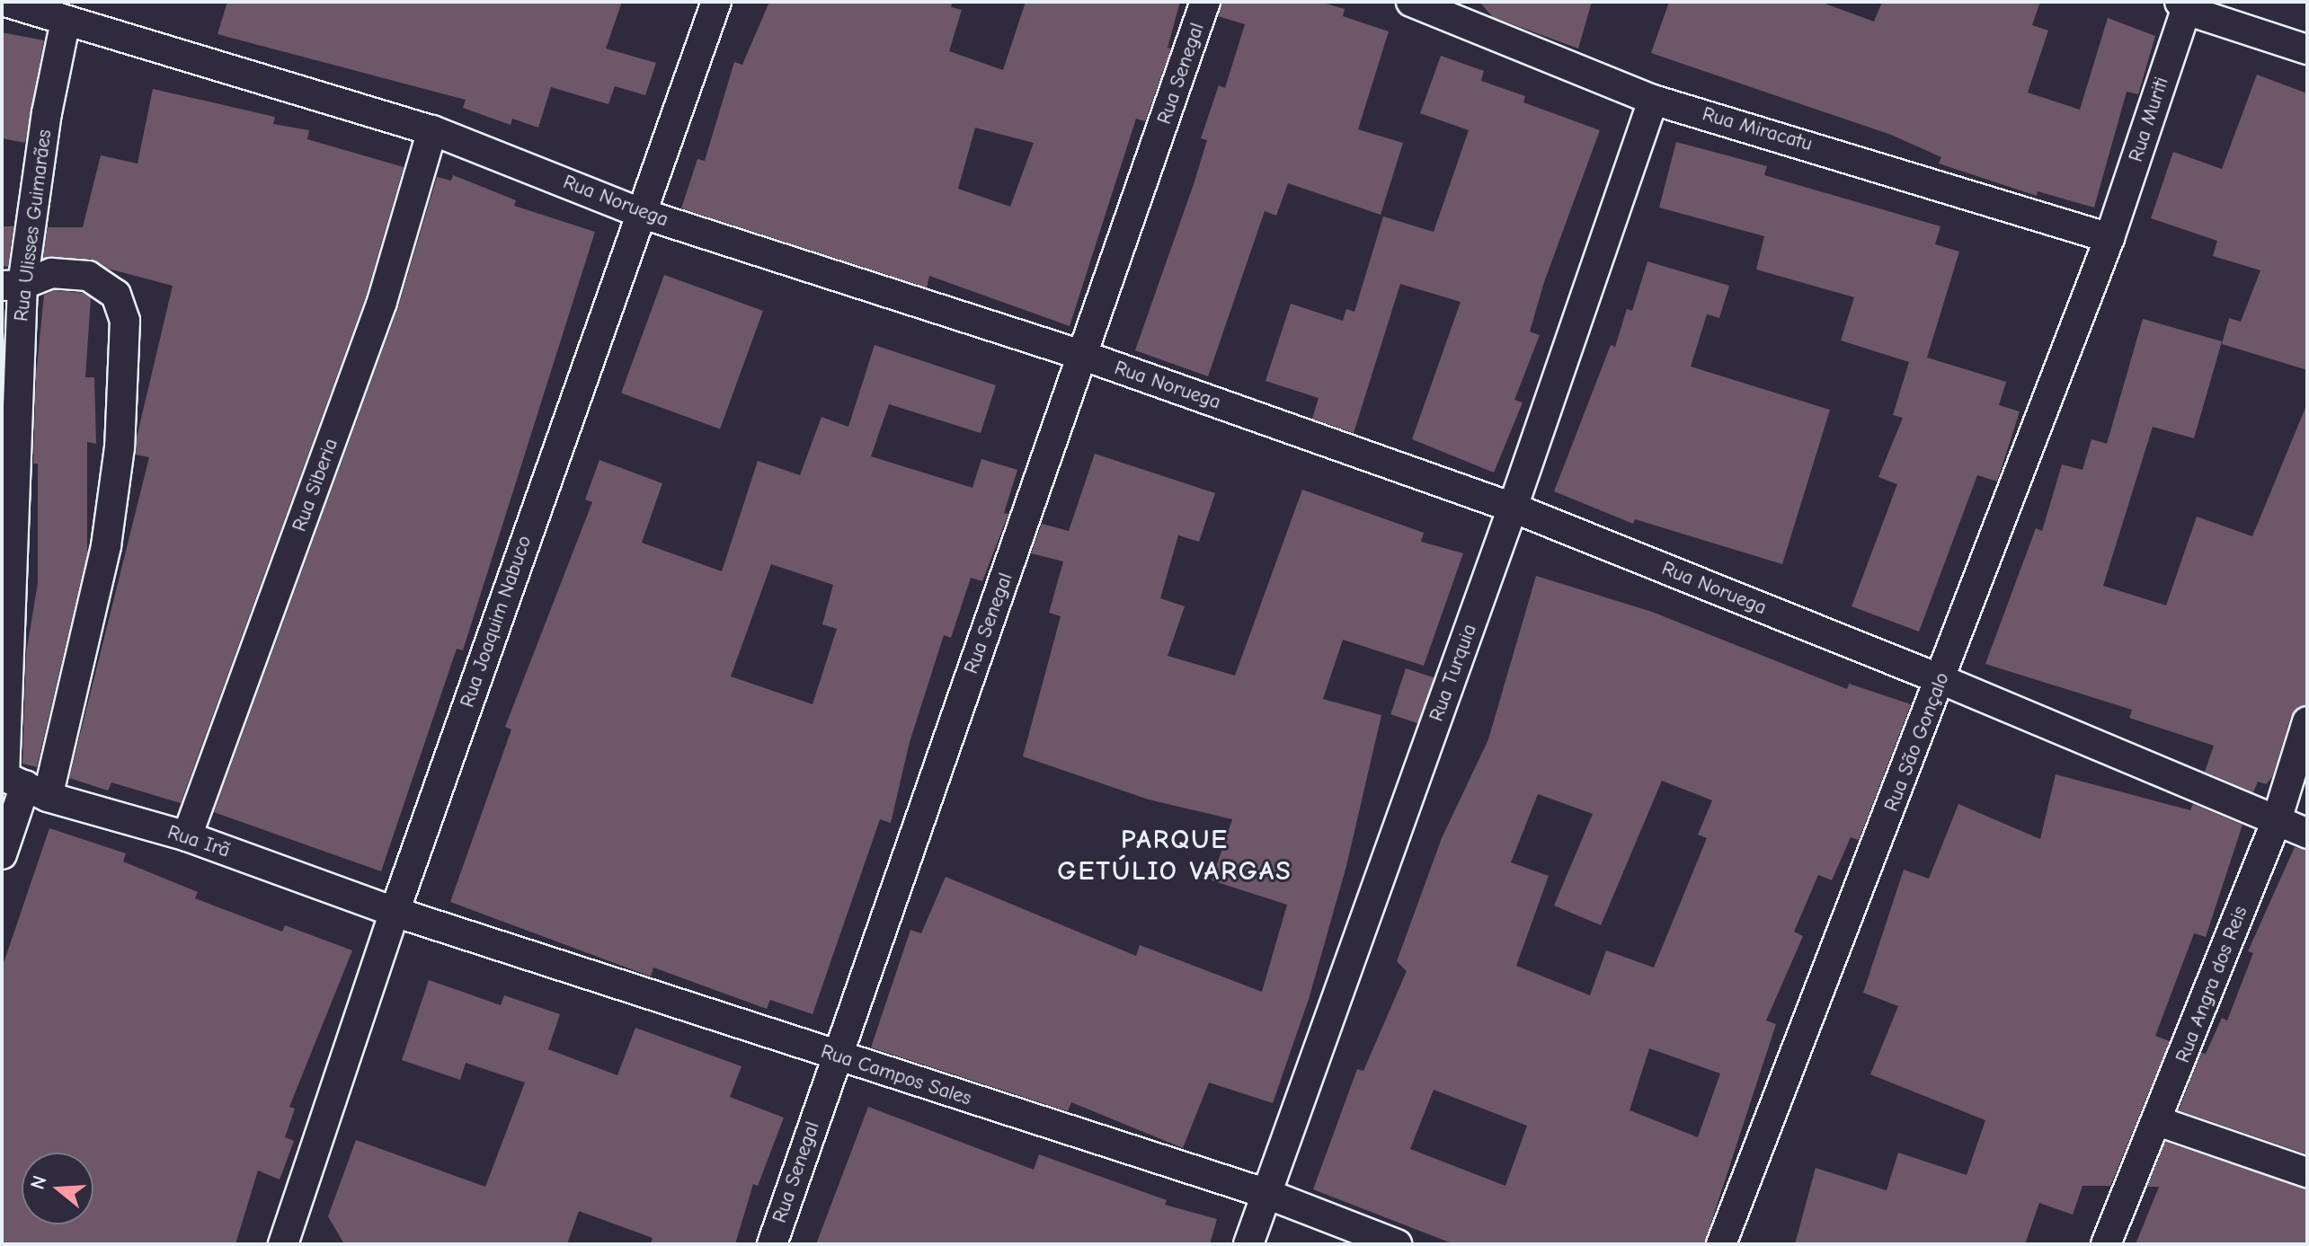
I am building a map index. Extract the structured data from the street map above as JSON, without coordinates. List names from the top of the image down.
{
  "streets": {
    "street": [
      "Rua Senegal",
      "Rua Muriti",
      "Rua Miracatu",
      "Rua Noruega",
      "Rua Ulisses Guimarães",
      "Rua Siberia",
      "Rua Joaquim Nabuco",
      "Rua Turquia",
      "Rua São Gonçalo",
      "Rua Irã",
      "Rua Angra dos Reis",
      "Rua Campos Sales"
    ]
  },
  "crossings": [
    ["Rua Senegal", "Rua Noruega"],
    ["Rua Senegal", "Rua Campos Sales"],
    ["Rua Muriti", "Rua Miracatu"],
    ["Rua Muriti", "Rua São Gonçalo"],
    ["Rua Miracatu", "Rua Turquia"],
    ["Rua Miracatu", "Rua São Gonçalo"],
    ["Rua Noruega", "Rua Ulisses Guimarães"],
    ["Rua Noruega", "Rua Siberia"],
    ["Rua Noruega", "Rua Joaquim Nabuco"],
    ["Rua Noruega", "Rua Turquia"],
    ["Rua Noruega", "Rua São Gonçalo"],
    ["Rua Noruega", "Rua Angra dos Reis"],
    ["Rua Ulisses Guimarães", "Rua Irã"],
    ["Rua Siberia", "Rua Irã"],
    ["Rua Joaquim Nabuco", "Rua Irã"],
    ["Rua Joaquim Nabuco", "Rua Campos Sales"],
    ["Rua Turquia", "Rua Campos Sales"],
    ["Rua Irã", "Rua Campos Sales"]
  ],
  "districts": ["PARQUE GETÚLIO VARGAS"],
  "north": "left"
}
